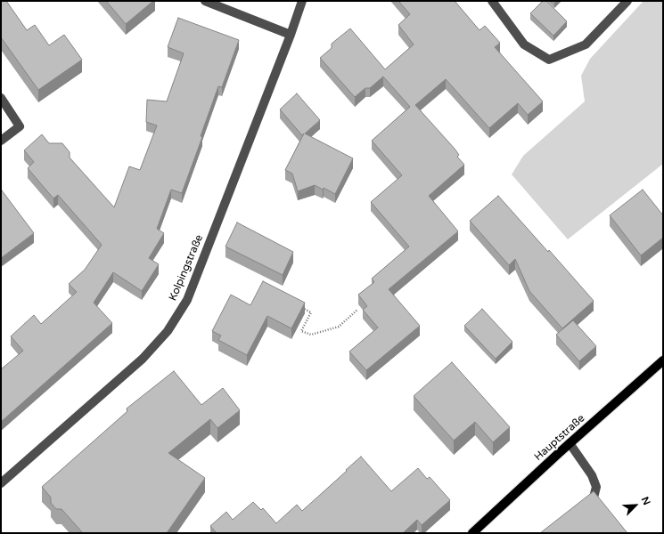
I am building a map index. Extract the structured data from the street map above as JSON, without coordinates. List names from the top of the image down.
{
  "streets": {
    "main road": ["Hauptstraße"],
    "street": ["Kolpingstraße"]
  },
  "north": "top right"
}
